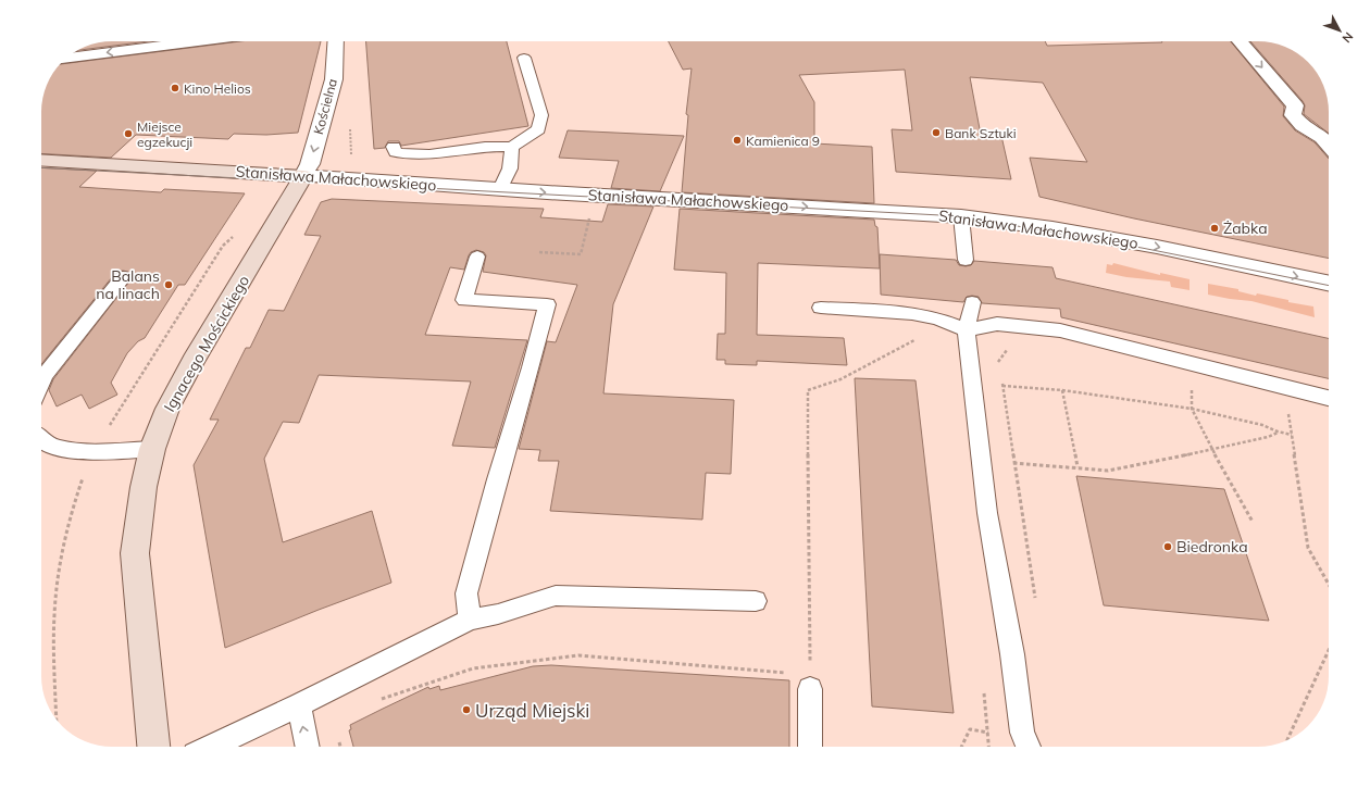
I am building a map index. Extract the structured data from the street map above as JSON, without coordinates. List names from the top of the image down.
{
  "streets": {
    "street": ["Kościelna", "Stanisława Małachowskiego", "Ignacego Mościckiego"]
  },
  "crossings": [
    ["Kościelna", "Stanisława Małachowskiego"],
    ["Kościelna", "Ignacego Mościckiego"],
    ["Stanisława Małachowskiego", "Ignacego Mościckiego"]
  ],
  "one_way": ["Kościelna", "Stanisława Małachowskiego"],
  "places": [
    "Kino Helios",
    "Bank Sztuki",
    "Miejsce egzekucji",
    "Kamienica 9",
    "Żabka",
    "Balans na linach",
    "Biedronka",
    "Urząd Miejski"
  ],
  "north": "bottom right"
}
